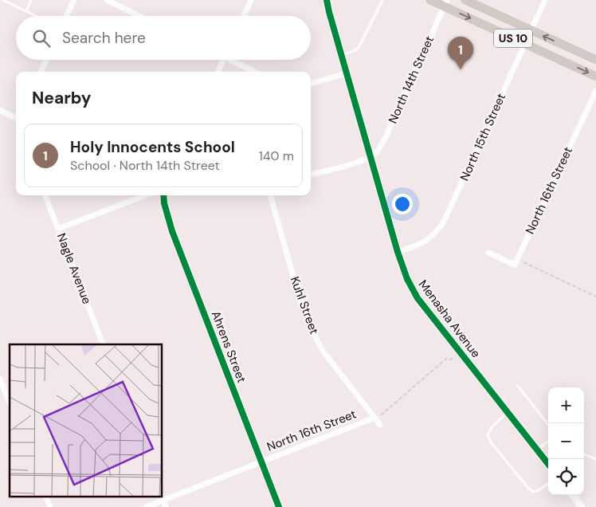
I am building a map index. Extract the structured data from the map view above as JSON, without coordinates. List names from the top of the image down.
{
  "streets": {
    "main road": ["US 10"],
    "street": [
      "North 14th Street",
      "North 15th Street",
      "North 16th Street",
      "Nagle Avenue",
      "Kuhl Street",
      "Menasha Avenue",
      "Ahrens Street"
    ]
  },
  "crossings": [
    ["US 10", "North 14th Street"],
    ["US 10", "North 15th Street"],
    ["North 14th Street", "Menasha Avenue"],
    ["North 15th Street", "Menasha Avenue"],
    ["North 16th Street", "Kuhl Street"],
    ["North 16th Street", "Ahrens Street"]
  ],
  "page": {
    "search": "Search here",
    "pins": "1",
    "heading": "Nearby",
    "list": [
      {
        "mark": "1",
        "name": "Holy Innocents School",
        "note": "School · North 14th Street",
        "value": "140 m"
      }
    ],
    "map_buttons": ["+", "−"]
  }
}
